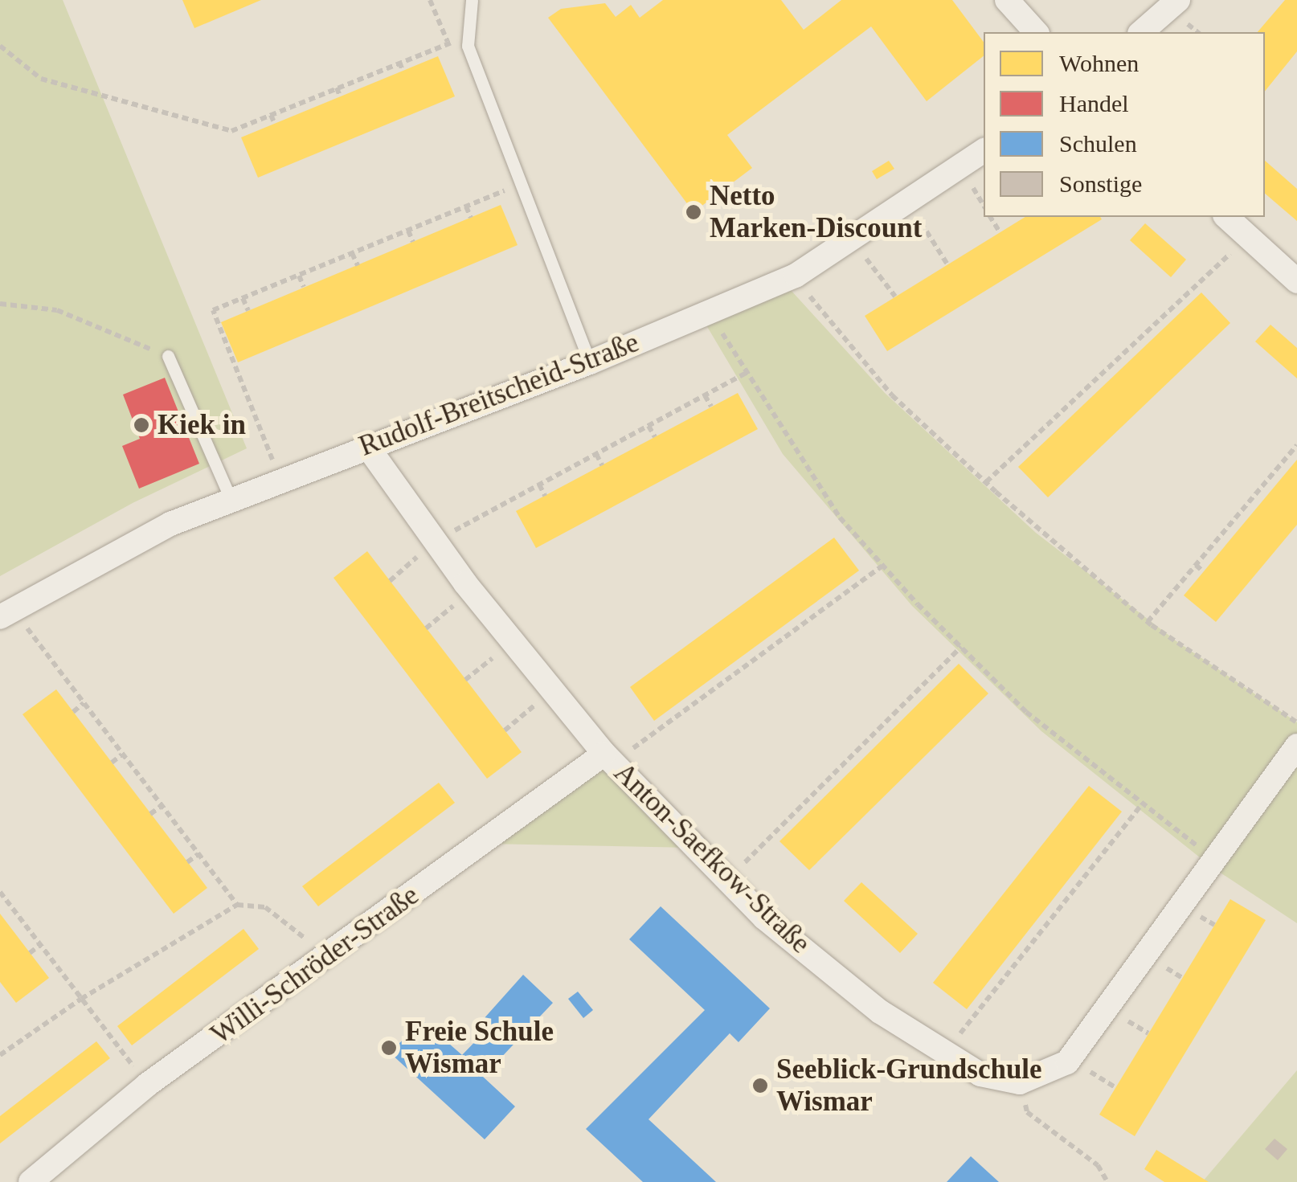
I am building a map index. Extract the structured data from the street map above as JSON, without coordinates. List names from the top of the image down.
{
  "streets": {
    "street": ["Rudolf-Breitscheid-Straße", "Anton-Saefkow-Straße", "Willi-Schröder-Straße"]
  },
  "crossings": [
    ["Rudolf-Breitscheid-Straße", "Anton-Saefkow-Straße"],
    ["Anton-Saefkow-Straße", "Willi-Schröder-Straße"]
  ],
  "places": [
    "Netto Marken-Discount",
    "Kiek in",
    "Freie Schule Wismar",
    "Seeblick-Grundschule Wismar"
  ],
  "legend": [
    "Wohnen",
    "Handel",
    "Schulen",
    "Sonstige"
  ]
}
